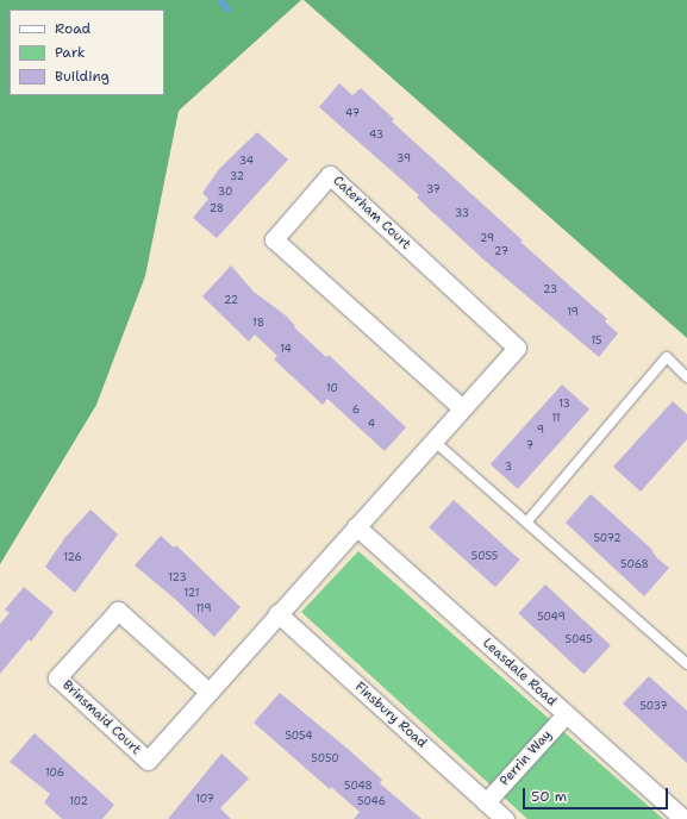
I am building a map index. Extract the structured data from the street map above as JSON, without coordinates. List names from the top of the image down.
{
  "streets": {
    "street": [
      "Caterham Court",
      "Leasdale Road",
      "Finsbury Road",
      "Brinsmaid Court",
      "Perrin Way"
    ]
  },
  "crossings": [
    ["Caterham Court", "Leasdale Road"],
    ["Caterham Court", "Brinsmaid Court"],
    ["Leasdale Road", "Brinsmaid Court"],
    ["Leasdale Road", "Perrin Way"],
    ["Finsbury Road", "Brinsmaid Court"],
    ["Finsbury Road", "Perrin Way"]
  ],
  "house_numbers": [
    "47",
    "43",
    "39",
    "34",
    "32",
    "37",
    "30",
    "28",
    "33",
    "29",
    "27",
    "23",
    "22",
    "19",
    "18",
    "15",
    "14",
    "10",
    "13",
    "6",
    "11",
    "4",
    "9",
    "7",
    "3",
    "5072",
    "5055",
    "126",
    "5068",
    "123",
    "121",
    "119",
    "5049",
    "5045",
    "5037",
    "5054",
    "5050",
    "106",
    "5048",
    "107",
    "102",
    "5046"
  ],
  "legend": ["Road", "Park", "Building"],
  "scale_bar": "50 m"
}
